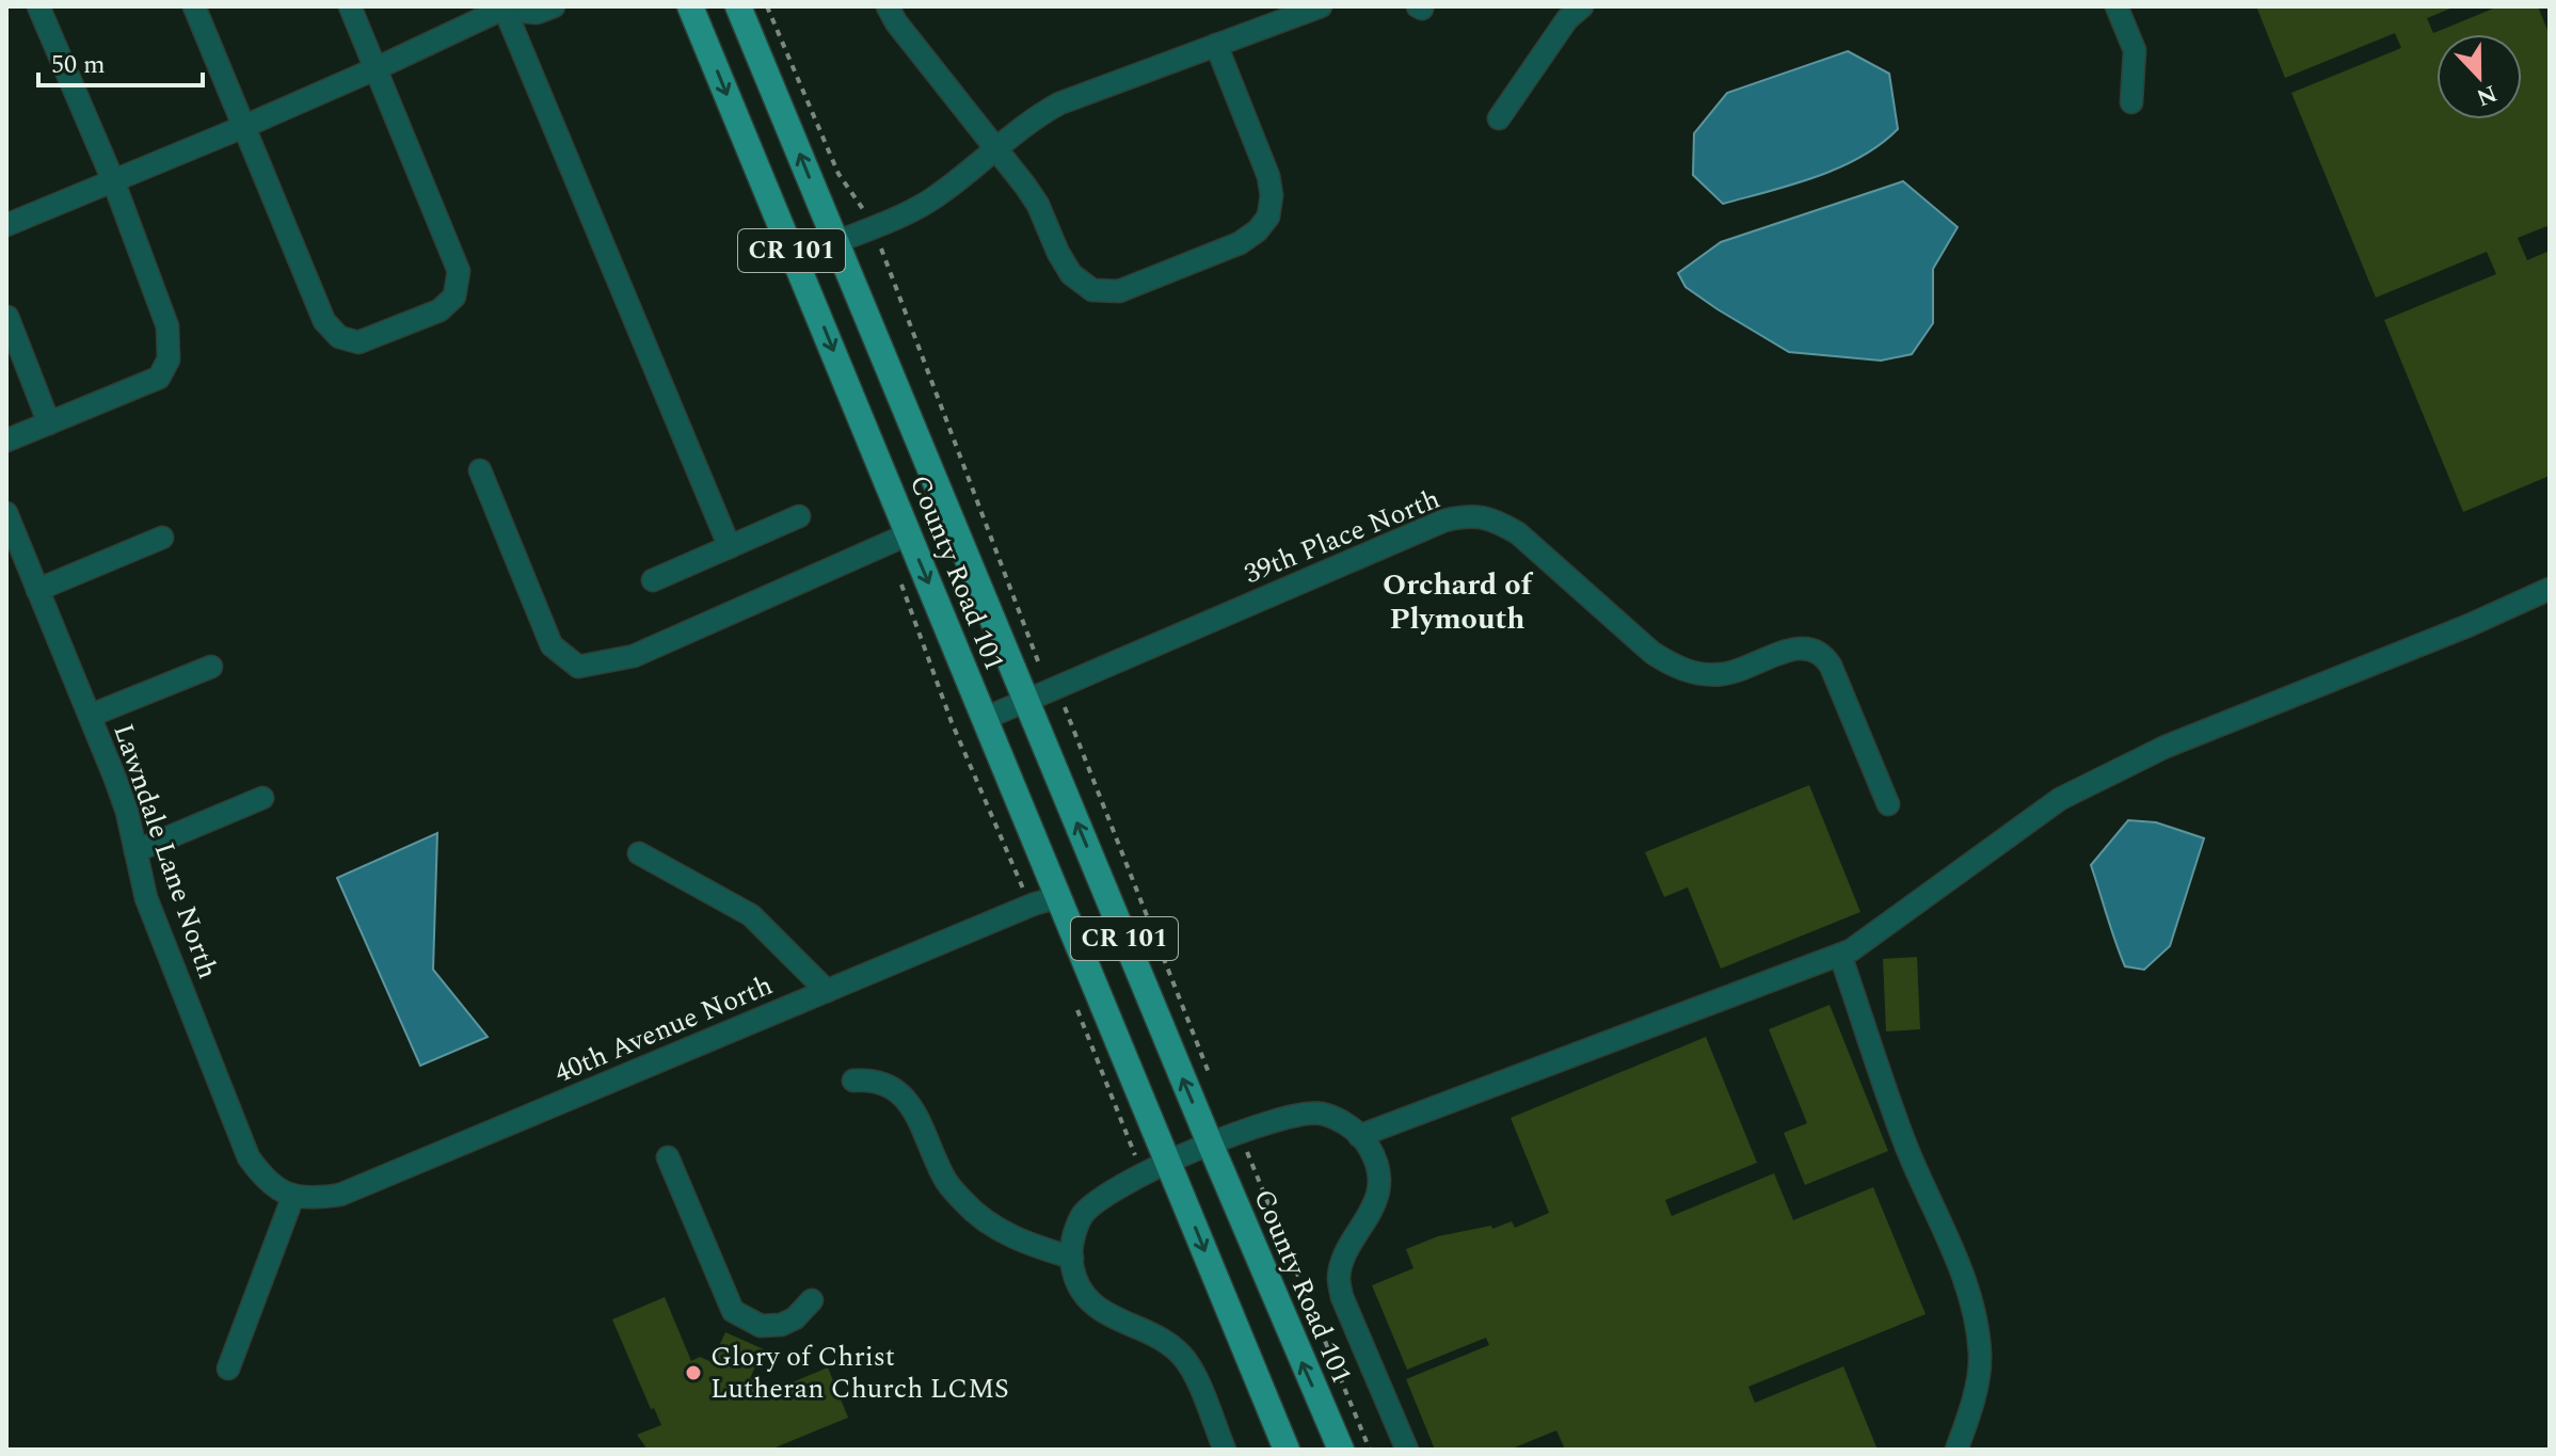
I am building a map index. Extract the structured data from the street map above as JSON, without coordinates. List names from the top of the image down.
{
  "streets": {
    "main road": ["CR 101", "County Road 101"],
    "street": ["39th Place North", "Lawndale Lane North", "40th Avenue North"]
  },
  "crossings": [
    ["39th Place North", "County Road 101"],
    ["County Road 101", "40th Avenue North"],
    ["Lawndale Lane North", "40th Avenue North"]
  ],
  "districts": ["Orchard of Plymouth"],
  "places": ["Glory of Christ Lutheran Church LCMS"],
  "scale_bar": "50 m",
  "north": "bottom"
}
